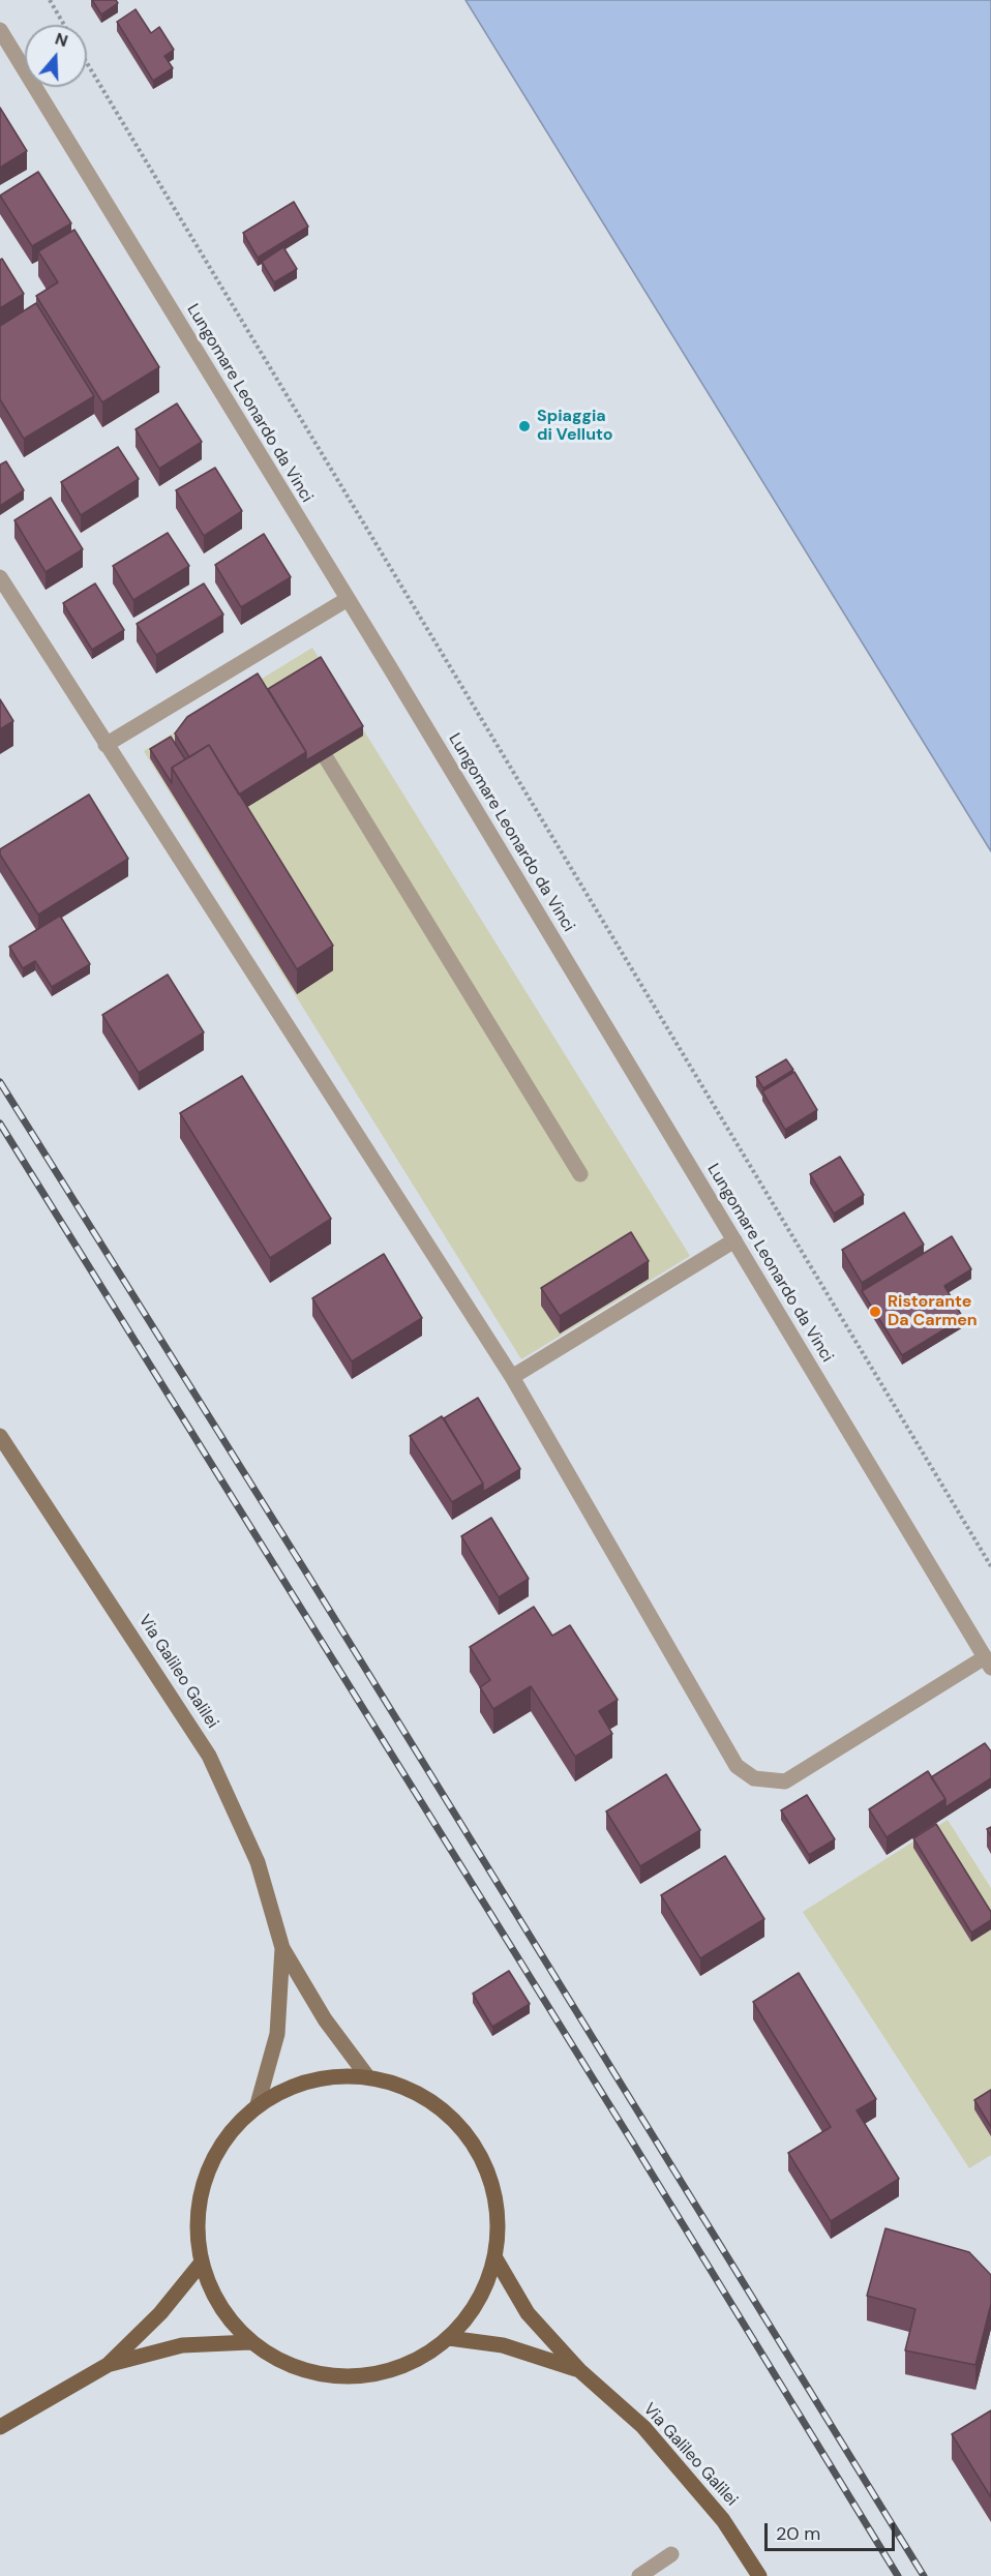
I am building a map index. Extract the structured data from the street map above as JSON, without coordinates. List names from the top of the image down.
{
  "streets": {
    "main road": ["Via Galileo Galilei"],
    "street": ["Lungomare Leonardo da Vinci"]
  },
  "places": ["Spiaggia di Velluto", "Ristorante Da Carmen"],
  "scale_bar": "20 m",
  "north": "top"
}
